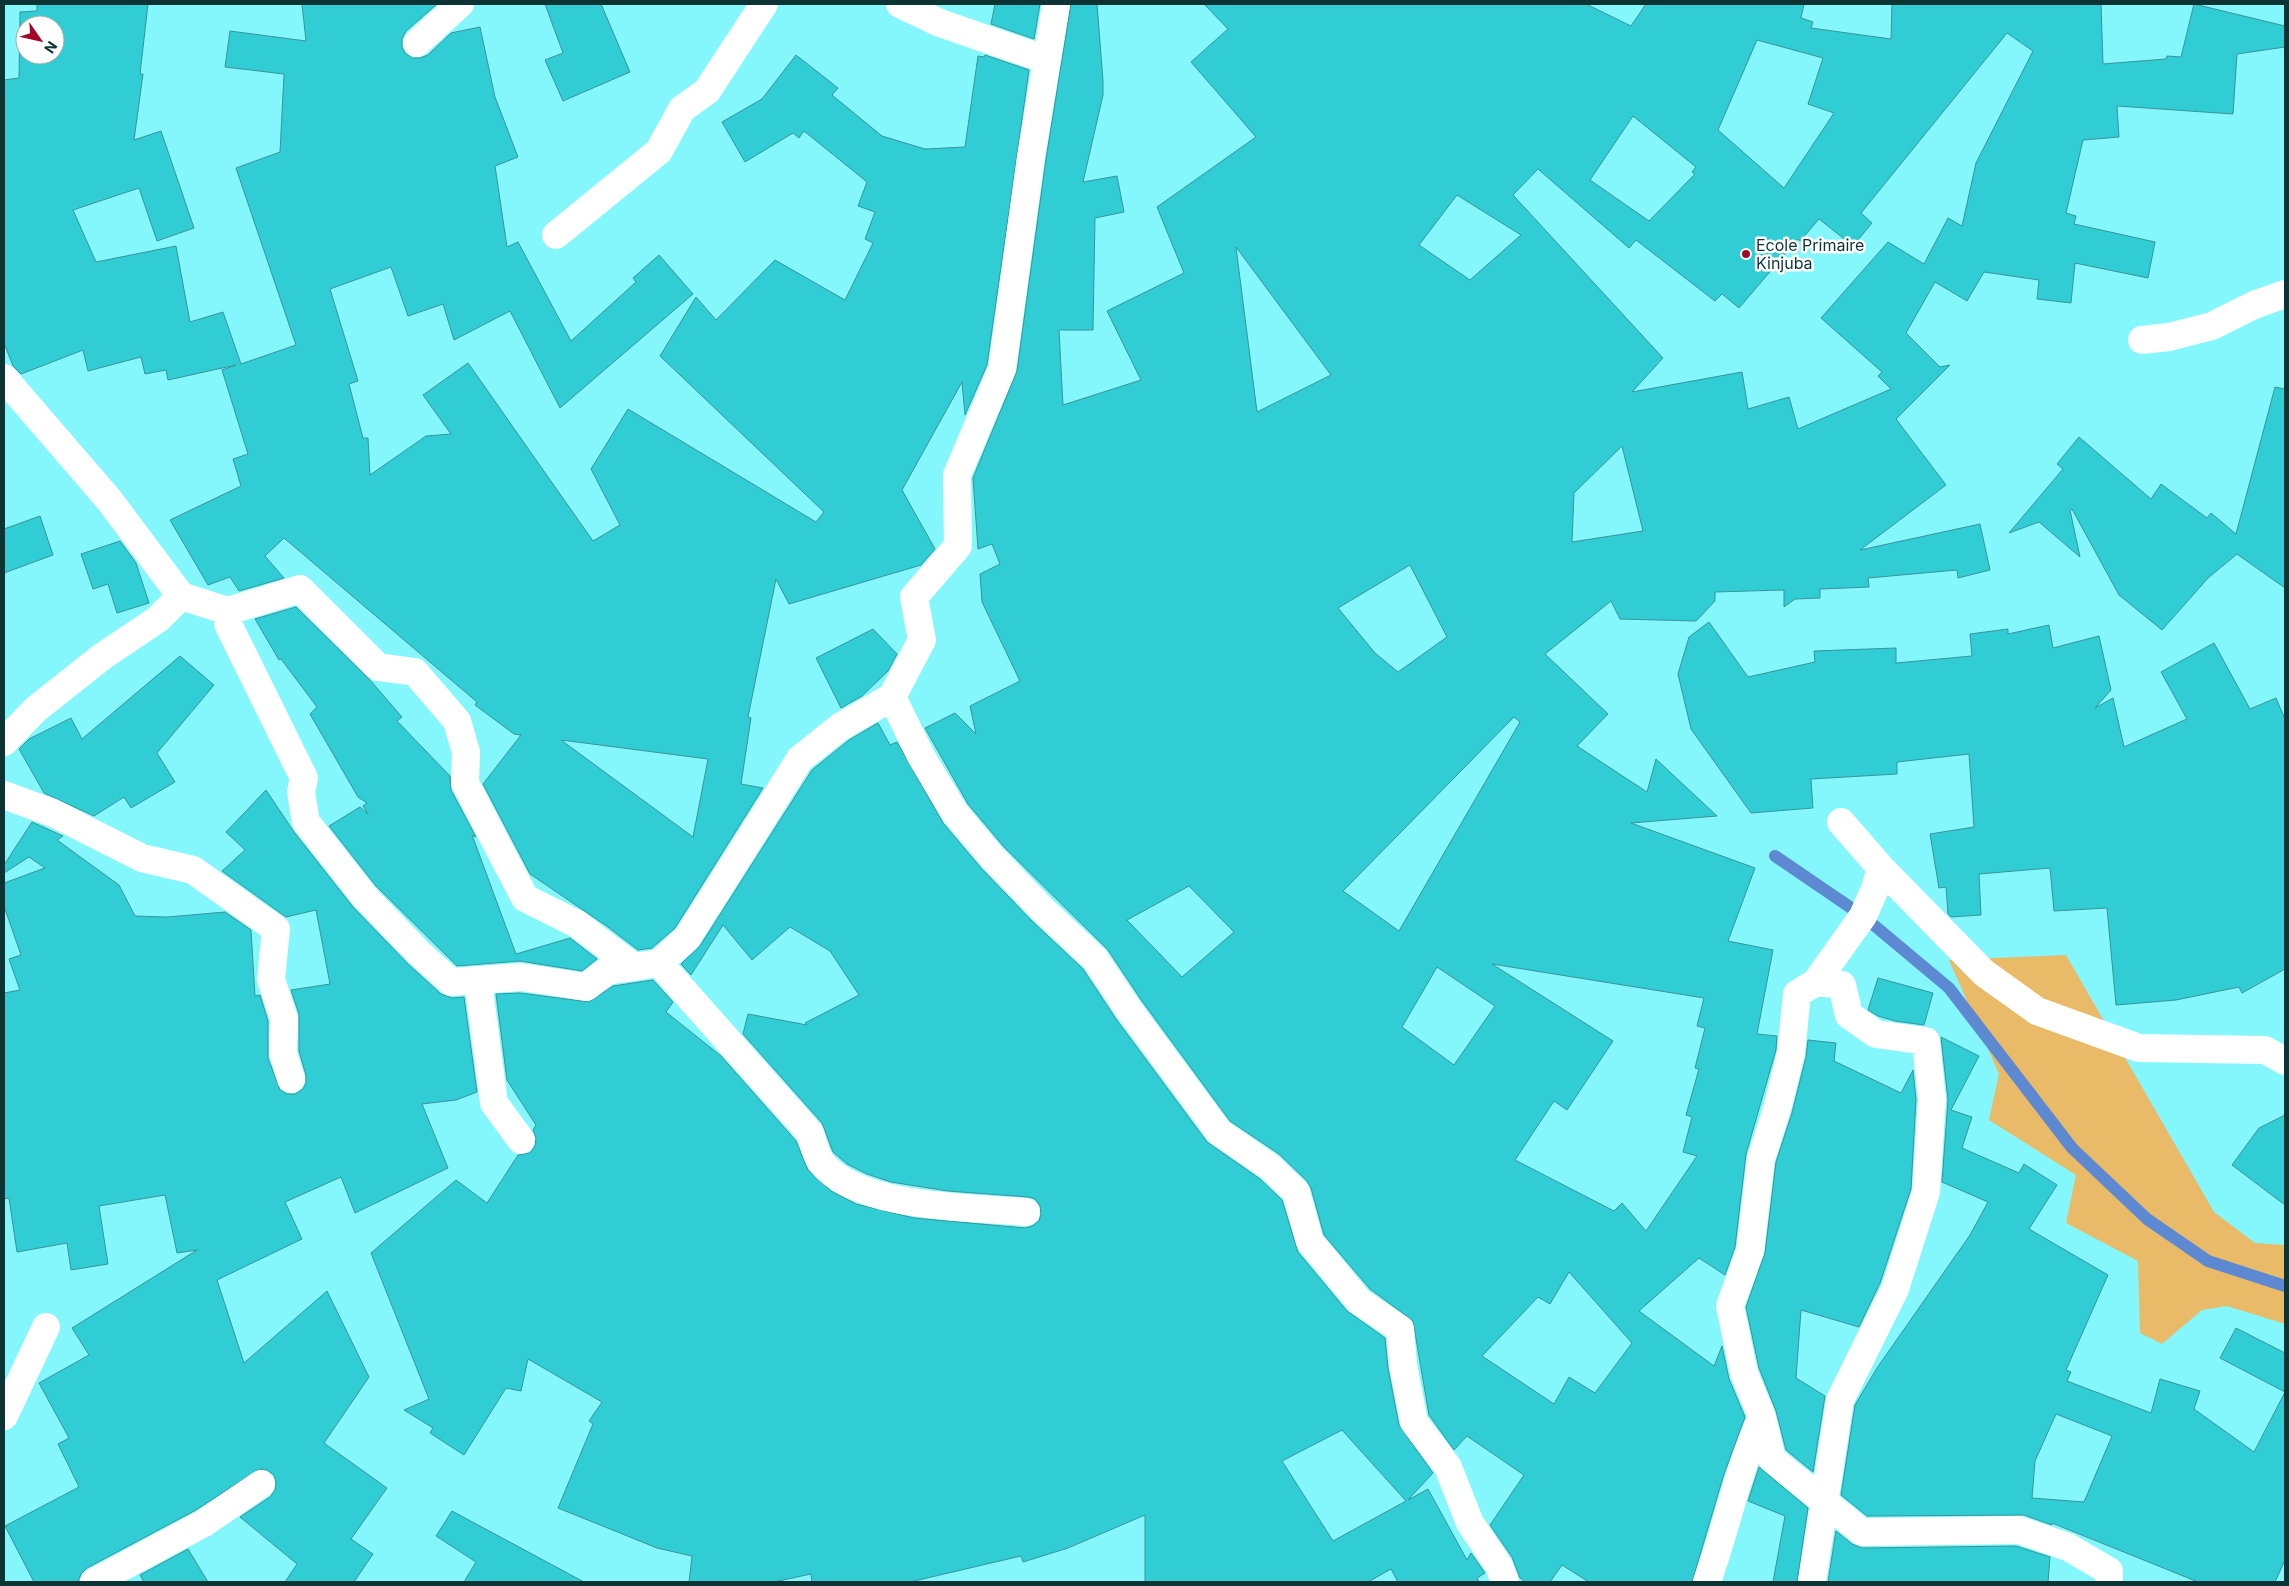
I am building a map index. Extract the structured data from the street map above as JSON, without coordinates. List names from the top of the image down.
{
  "places": ["Ecole Primaire Kinjuba"],
  "north": "bottom right"
}
